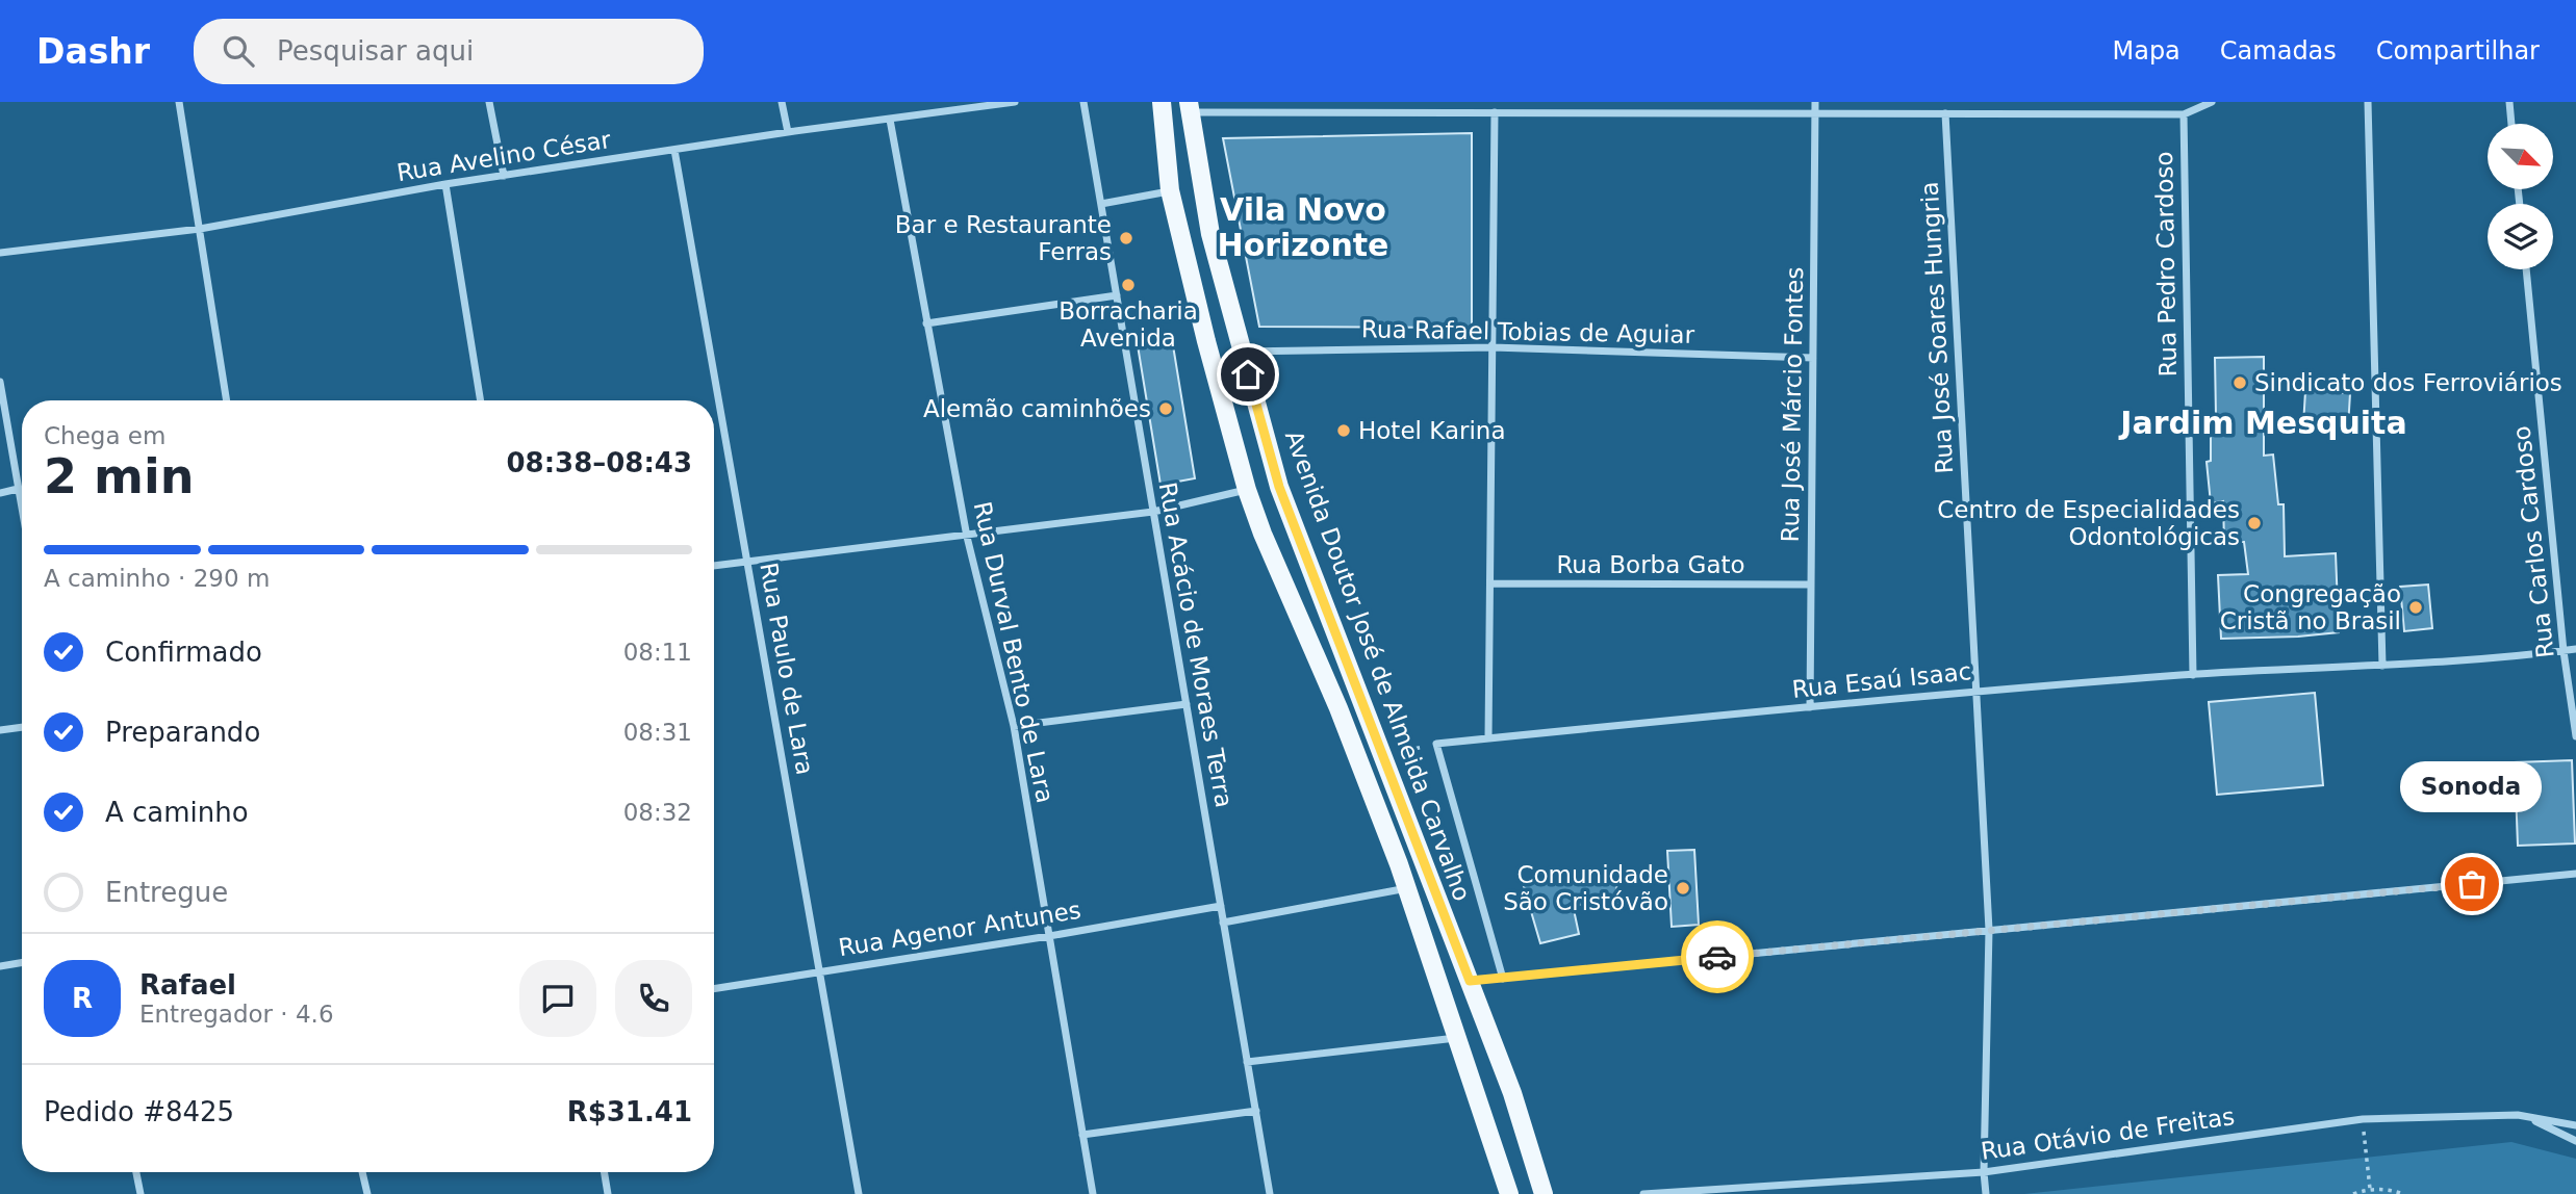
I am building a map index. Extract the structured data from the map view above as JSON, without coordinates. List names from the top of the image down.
{
  "streets": {
    "main road": ["Avenida Doutor José de Almeida Carvalho"],
    "street": [
      "Rua Avelino César",
      "Rua Pedro Cardoso",
      "Rua José Soares Hungria",
      "Rua Rafael Tobias de Aguiar",
      "Rua José Márcio Fontes",
      "Rua Carlos Cardoso",
      "Rua Borba Gato",
      "Rua Acácio de Moraes Terra",
      "Rua Durval Bento de Lara",
      "Rua Paulo de Lara",
      "Rua Esaú Isaac",
      "Rua Agenor Antunes",
      "Rua Otávio de Freitas"
    ]
  },
  "crossings": [
    ["Rua Avelino César", "Rua Durval Bento de Lara"],
    ["Rua Avelino César", "Rua Paulo de Lara"],
    ["Rua Pedro Cardoso", "Rua Esaú Isaac"],
    ["Rua José Soares Hungria", "Rua Esaú Isaac"],
    ["Rua José Soares Hungria", "Rua Otávio de Freitas"],
    ["Rua Rafael Tobias de Aguiar", "Rua José Márcio Fontes"],
    ["Rua Rafael Tobias de Aguiar", "Avenida Doutor José de Almeida Carvalho"],
    ["Rua José Márcio Fontes", "Rua Borba Gato"],
    ["Rua José Márcio Fontes", "Rua Esaú Isaac"],
    ["Rua Carlos Cardoso", "Rua Esaú Isaac"],
    ["Rua Acácio de Moraes Terra", "Rua Agenor Antunes"],
    ["Rua Durval Bento de Lara", "Rua Agenor Antunes"],
    ["Rua Paulo de Lara", "Rua Agenor Antunes"]
  ],
  "districts": ["Vila Novo Horizonte", "Jardim Mesquita"],
  "places": [
    "Bar e Restaurante Ferras",
    "Borracharia Avenida",
    "Sindicato dos Ferroviários",
    "Alemão caminhões",
    "Hotel Karina",
    "Centro de Especialidades Odontológicas",
    "Congregação Cristã no Brasil",
    "Sonoda",
    "Comunidade São Cristóvão"
  ],
  "north": "bottom right",
  "page": {
    "header": "Dashr",
    "search": "Pesquisar aqui",
    "nav": ["Mapa", "Camadas", "Compartilhar"],
    "heading": ["2 min", "Chega em", "08:38–08:43"],
    "panel": [
      "Rafael",
      "Entregador · 4.6",
      "Pedido #8425",
      "R$31.41"
    ],
    "bar": "A caminho · 290 m",
    "list": [
      ["Confirmado", "08:11"],
      ["Preparando", "08:31"],
      ["A caminho", "08:32"],
      "Entregue"
    ],
    "bubble": "Sonoda",
    "round": "R"
  }
}
